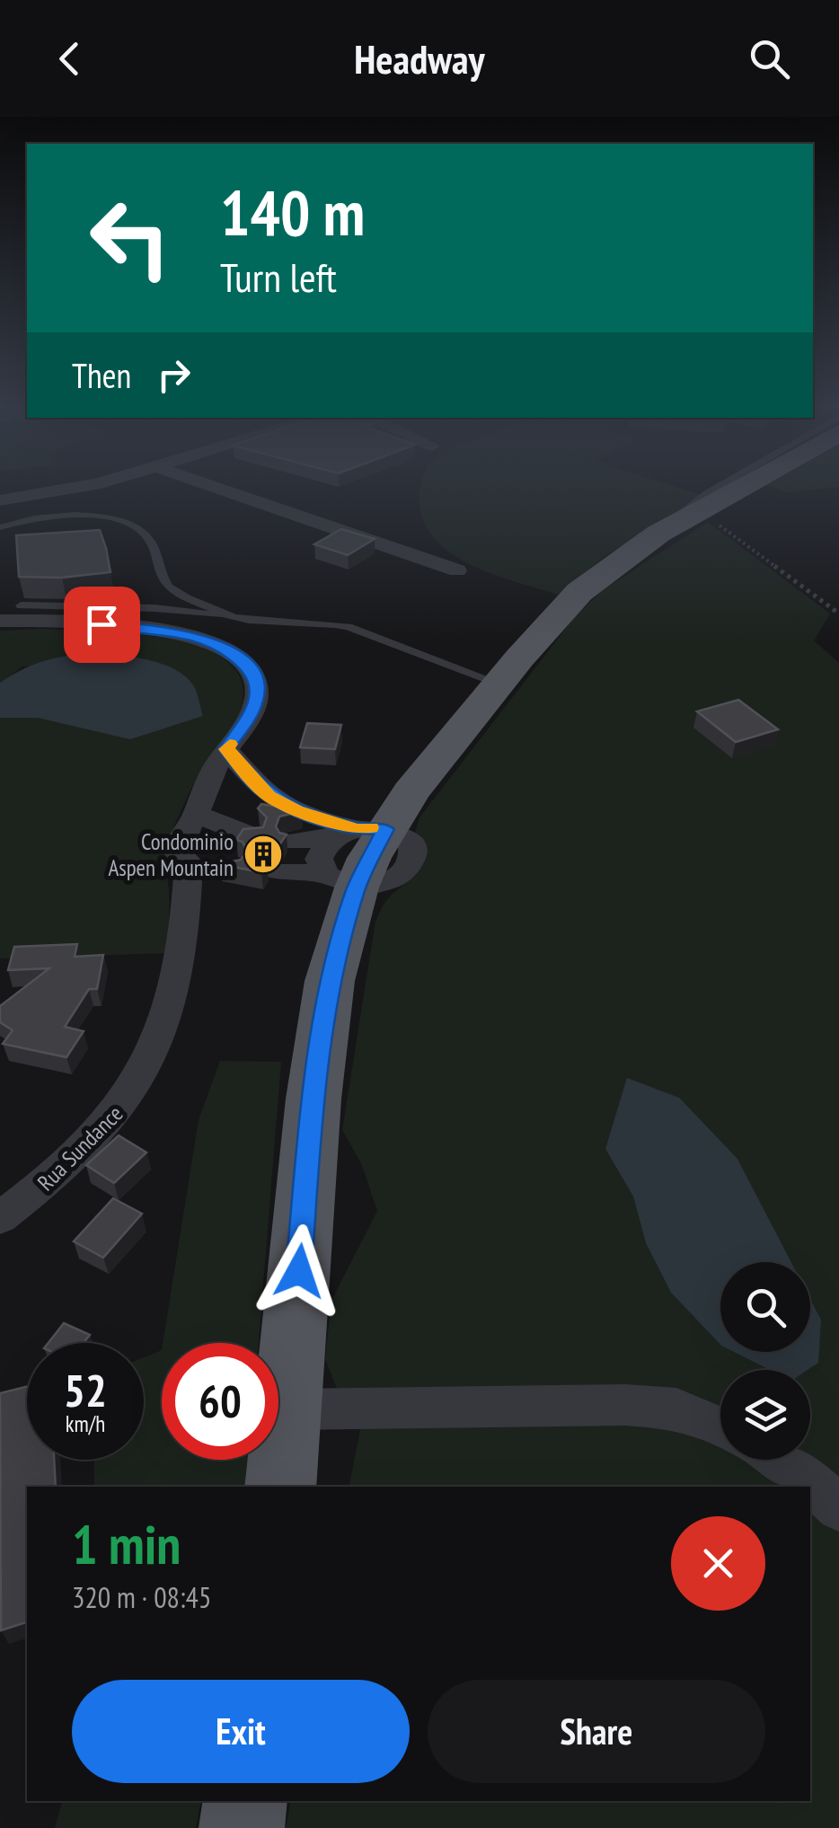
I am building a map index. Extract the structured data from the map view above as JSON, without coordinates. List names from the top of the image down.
{
  "streets": {
    "street": ["Rua Sundance"]
  },
  "places": {
    "building": ["Condominio Aspen Mountain"]
  },
  "page": {
    "header": "Headway",
    "turn": ["140 m", "Turn left"],
    "then": "Then",
    "speed": "52 km/h",
    "limit": "60",
    "heading": ["1 min", "320 m · 08:45"],
    "buttons": ["Exit", "Share"]
  }
}
